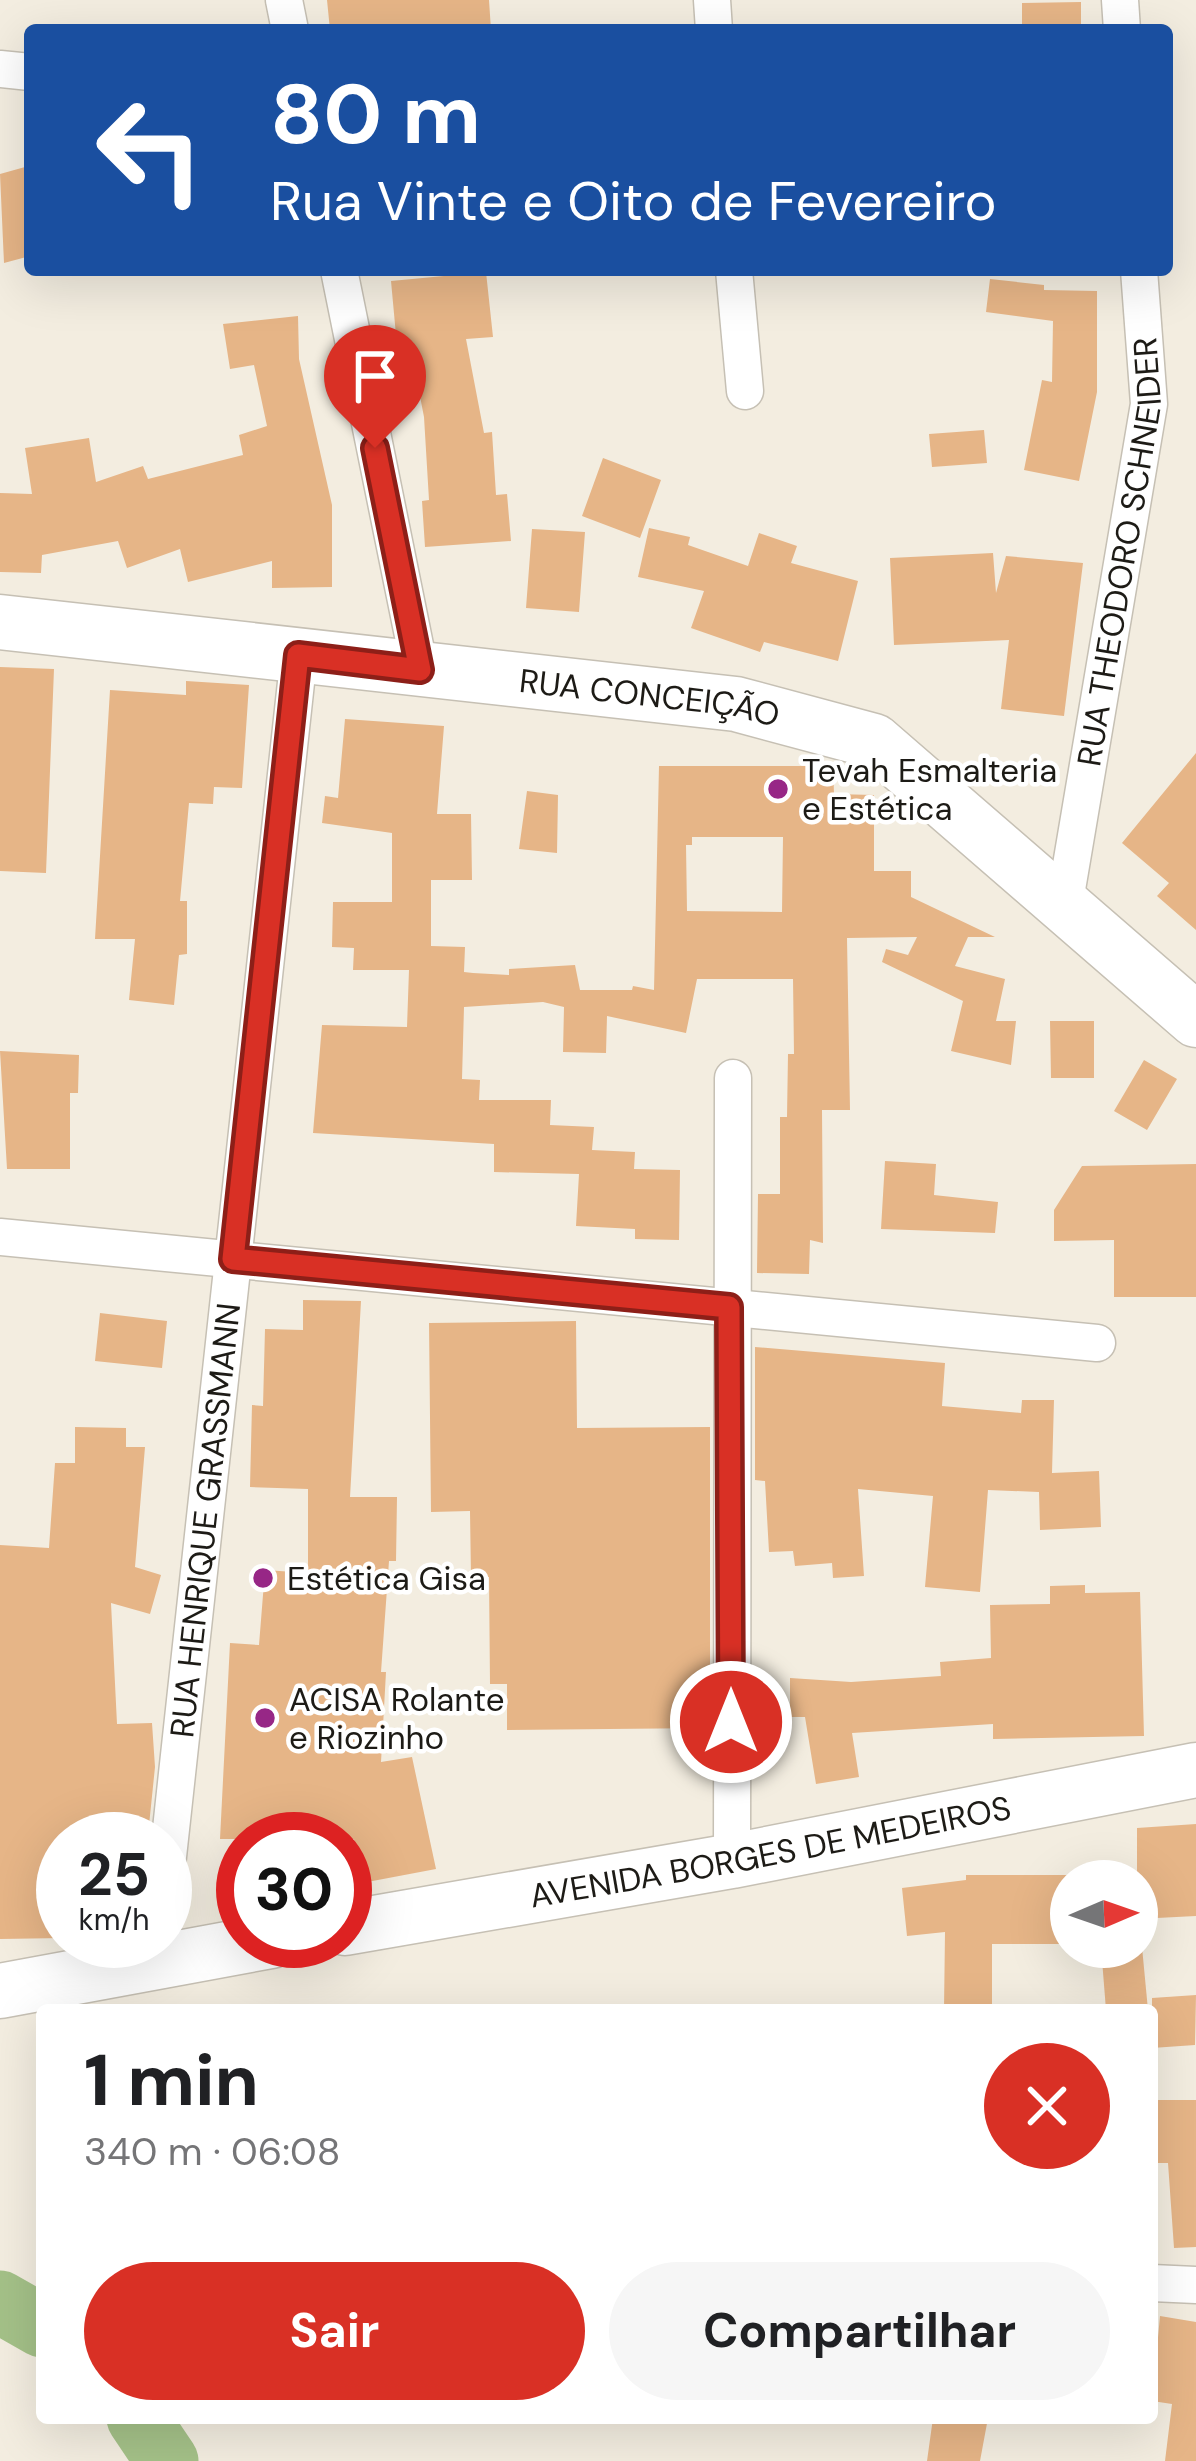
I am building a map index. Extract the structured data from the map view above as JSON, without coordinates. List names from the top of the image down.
{
  "streets": {
    "main road": ["RUA CONCEIÇÃO", "AVENIDA BORGES DE MEDEIROS"],
    "street": ["RUA THEODORO SCHNEIDER", "RUA HENRIQUE GRASSMANN"]
  },
  "crossings": [
    ["RUA THEODORO SCHNEIDER", "RUA CONCEIÇÃO"],
    ["RUA CONCEIÇÃO", "RUA HENRIQUE GRASSMANN"]
  ],
  "places": ["Tevah Esmalteria e Estética", "Estética Gisa", "ACISA Rolante e Riozinho"],
  "north": "right",
  "page": {
    "turn": ["80 m", "Rua Vinte e Oito de Fevereiro"],
    "speed": "25 km/h",
    "limit": "30",
    "heading": ["1 min", "340 m · 06:08"],
    "buttons": ["Sair", "Compartilhar"]
  }
}
